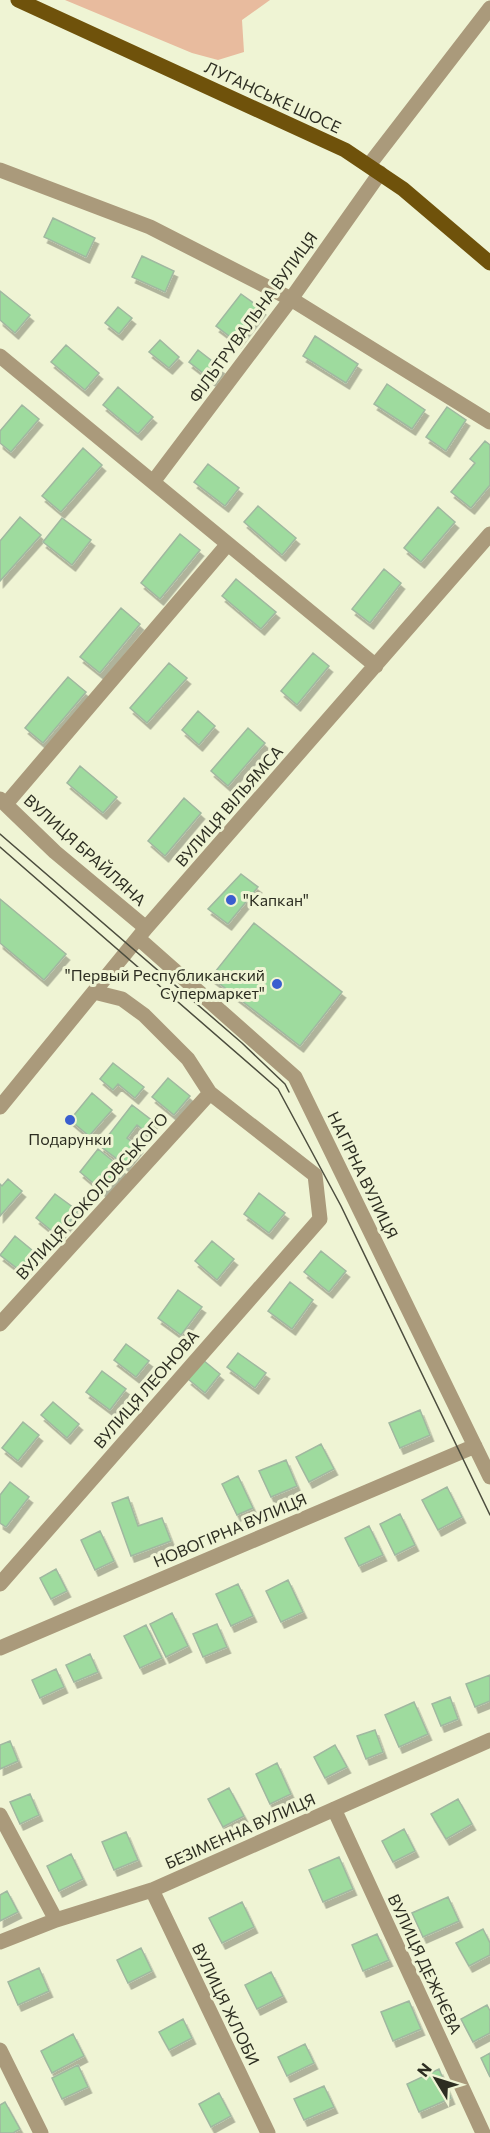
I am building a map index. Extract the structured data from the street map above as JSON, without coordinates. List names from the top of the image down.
{
  "streets": {
    "main road": ["ЛУГАНСЬКЕ ШОСЕ"],
    "street": [
      "ФІЛЬТРУВАЛЬНА ВУЛИЦЯ",
      "ВУЛИЦЯ ВІЛЬЯМСА",
      "ВУЛИЦЯ БРАЙЛЯНА",
      "НАГІРНА ВУЛИЦЯ",
      "ВУЛИЦЯ СОКОЛОВСЬКОГО",
      "ВУЛИЦЯ ЛЕОНОВА",
      "НОВОГІРНА ВУЛИЦЯ",
      "БЕЗІМЕННА ВУЛИЦЯ",
      "ВУЛИЦЯ ДЕЖНЄВА",
      "ВУЛИЦЯ ЖЛОБИ"
    ]
  },
  "crossings": [
    ["ЛУГАНСЬКЕ ШОСЕ", "ФІЛЬТРУВАЛЬНА ВУЛИЦЯ"],
    ["ВУЛИЦЯ ВІЛЬЯМСА", "ВУЛИЦЯ БРАЙЛЯНА"],
    ["ВУЛИЦЯ ВІЛЬЯМСА", "НАГІРНА ВУЛИЦЯ"],
    ["ВУЛИЦЯ БРАЙЛЯНА", "НАГІРНА ВУЛИЦЯ"],
    ["НАГІРНА ВУЛИЦЯ", "НОВОГІРНА ВУЛИЦЯ"],
    ["ВУЛИЦЯ СОКОЛОВСЬКОГО", "ВУЛИЦЯ ЛЕОНОВА"],
    ["БЕЗІМЕННА ВУЛИЦЯ", "ВУЛИЦЯ ДЕЖНЄВА"],
    ["БЕЗІМЕННА ВУЛИЦЯ", "ВУЛИЦЯ ЖЛОБИ"]
  ],
  "places": ["\"Капкан\"", "\"Первый Республиканский Супермаркет\"", "Подарунки"],
  "north": "top left"
}
